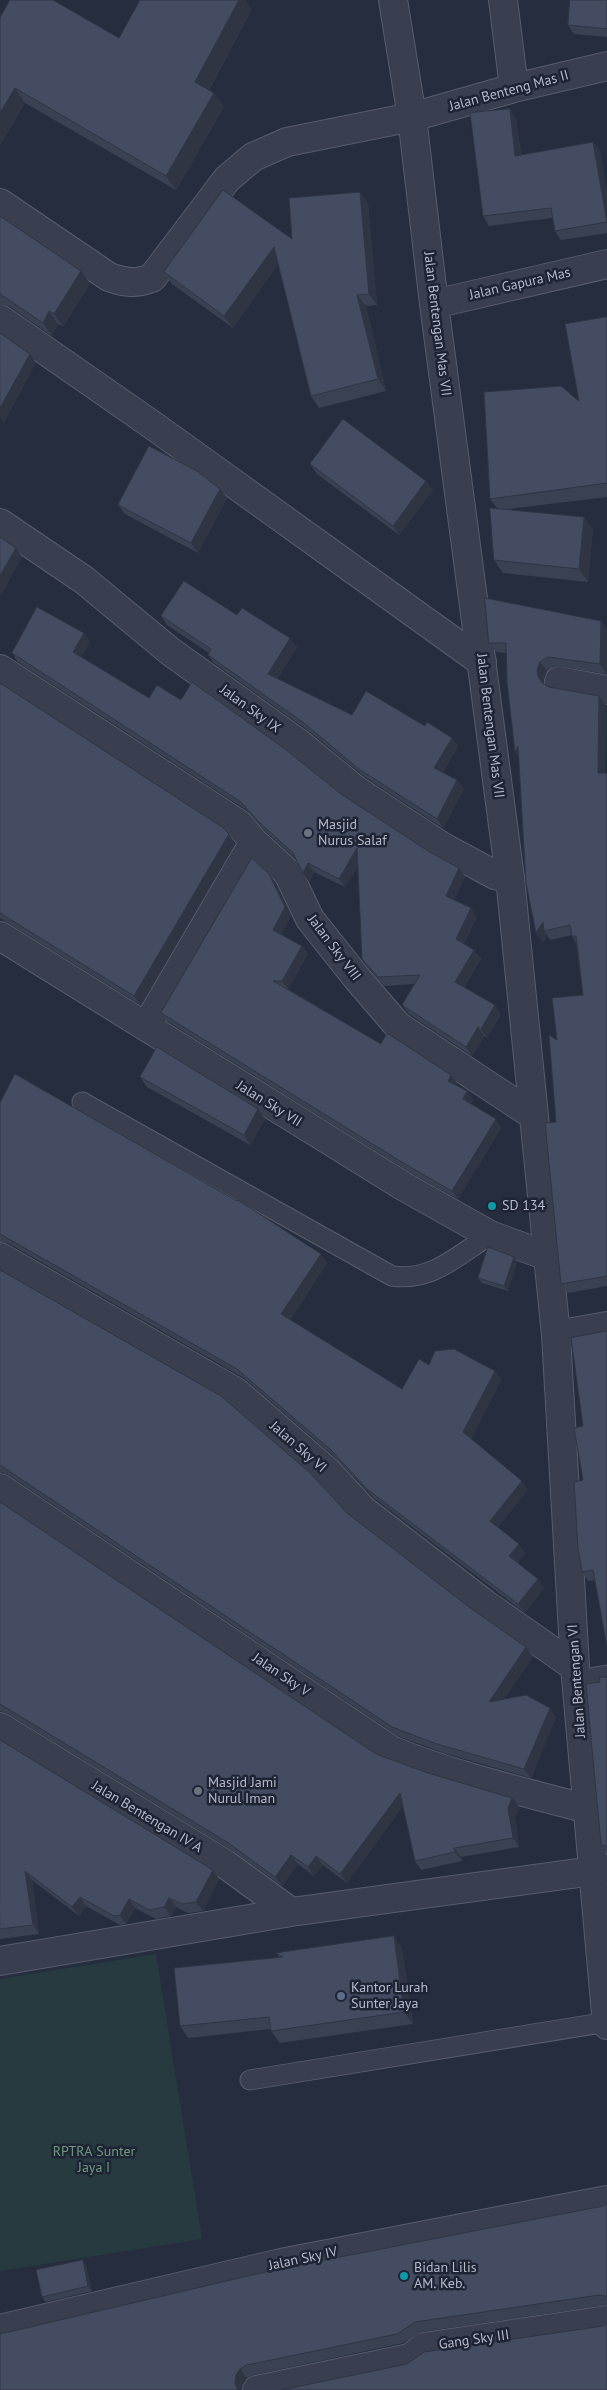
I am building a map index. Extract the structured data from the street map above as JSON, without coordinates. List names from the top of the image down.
{
  "streets": {
    "street": [
      "Jalan Benteng Mas II",
      "Jalan Gapura Mas",
      "Jalan Bentengan Mas VII",
      "Jalan Sky IX",
      "Jalan Sky VIII",
      "Jalan Sky VII",
      "Jalan Sky VI",
      "Jalan Sky V",
      "Jalan Bentengan VI",
      "Jalan Bentengan IV A",
      "Jalan Sky IV",
      "Gang Sky III"
    ]
  },
  "crossings": [
    ["Jalan Benteng Mas II", "Jalan Bentengan Mas VII"],
    ["Jalan Gapura Mas", "Jalan Bentengan Mas VII"],
    ["Jalan Bentengan Mas VII", "Jalan Sky IX"],
    ["Jalan Bentengan Mas VII", "Jalan Sky VIII"],
    ["Jalan Bentengan Mas VII", "Jalan Sky VII"],
    ["Jalan Bentengan Mas VII", "Jalan Bentengan VI"],
    ["Jalan Sky VI", "Jalan Bentengan VI"],
    ["Jalan Sky V", "Jalan Bentengan VI"]
  ],
  "parks": ["RPTRA Sunter Jaya I"],
  "places": [
    "Masjid Nurus Salaf",
    "SD 134",
    "Masjid Jami Nurul Iman",
    "Kantor Lurah Sunter Jaya",
    "Bidan Lilis AM. Keb."
  ]
}
